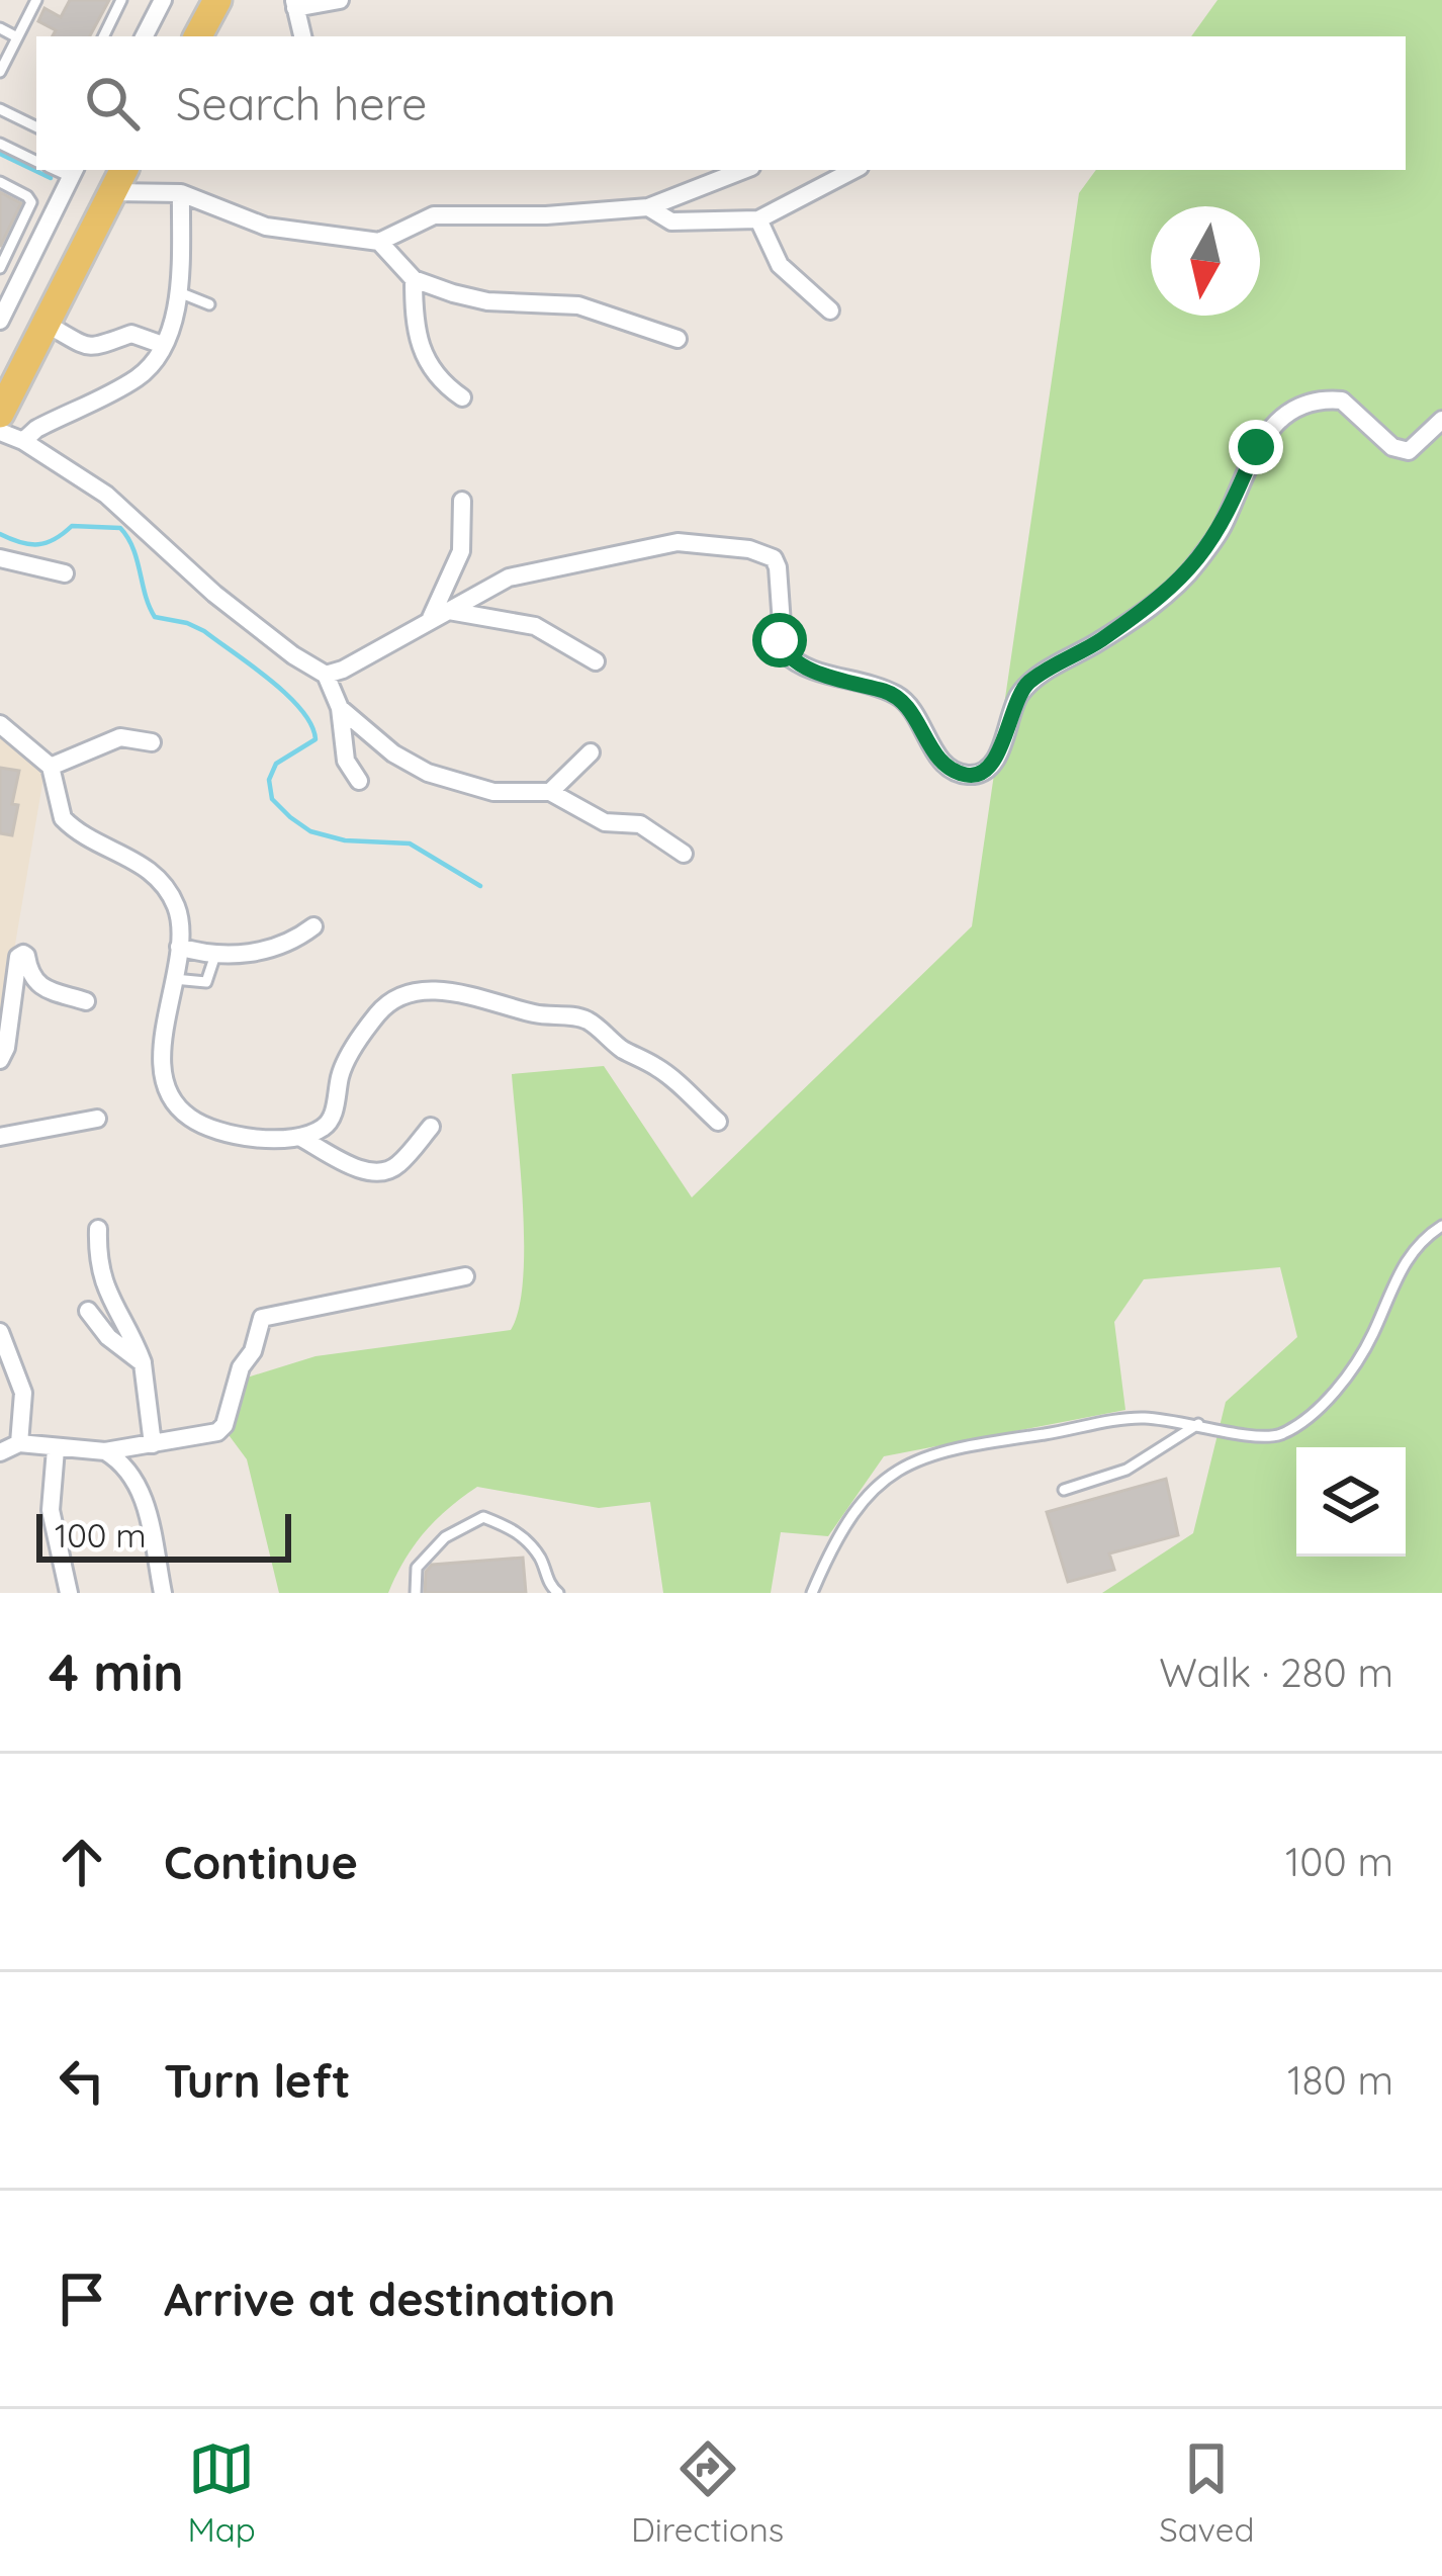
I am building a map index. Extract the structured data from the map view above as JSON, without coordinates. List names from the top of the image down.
{
  "scale_bar": "100 m",
  "north": "bottom",
  "page": {
    "search": "Search here",
    "scale": "100 m",
    "heading": ["4 min", "Walk · 280 m"],
    "list": [
      ["Continue", "100 m"],
      ["Turn left", "180 m"],
      "Arrive at destination"
    ],
    "nav": ["Map", "Directions", "Saved"]
  }
}
